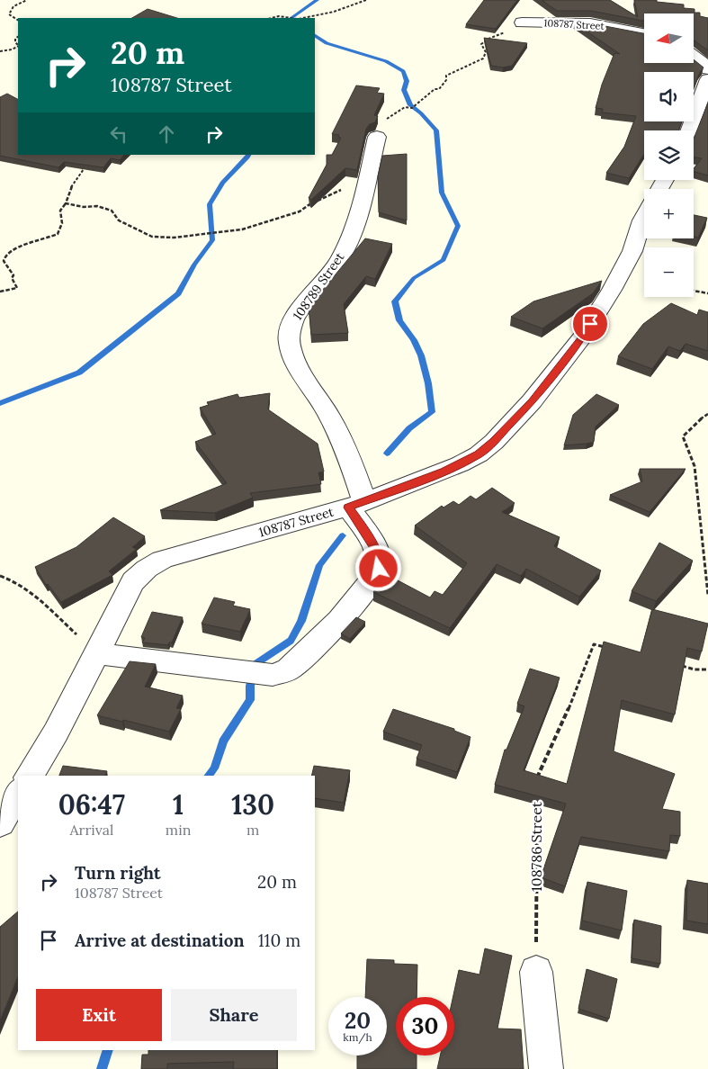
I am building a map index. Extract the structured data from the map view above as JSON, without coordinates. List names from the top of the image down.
{
  "streets": {
    "street": ["108787 Street", "108789 Street"],
    "path": ["108786 Street"]
  },
  "crossings": [
    ["108787 Street", "108789 Street"]
  ],
  "north": "left",
  "page": {
    "map_buttons": ["+", "−"],
    "turn": ["20 m", "108787 Street"],
    "eta": [
      "06:47",
      "Arrival",
      "1",
      "min",
      "130",
      "m"
    ],
    "list": [
      {
        "name": "Turn right",
        "note": "108787 Street",
        "value": "20 m"
      },
      {
        "name": "Arrive at destination",
        "value": "110 m"
      }
    ],
    "buttons": ["Exit", "Share"],
    "speed": "20 km/h",
    "limit": "30"
  }
}
